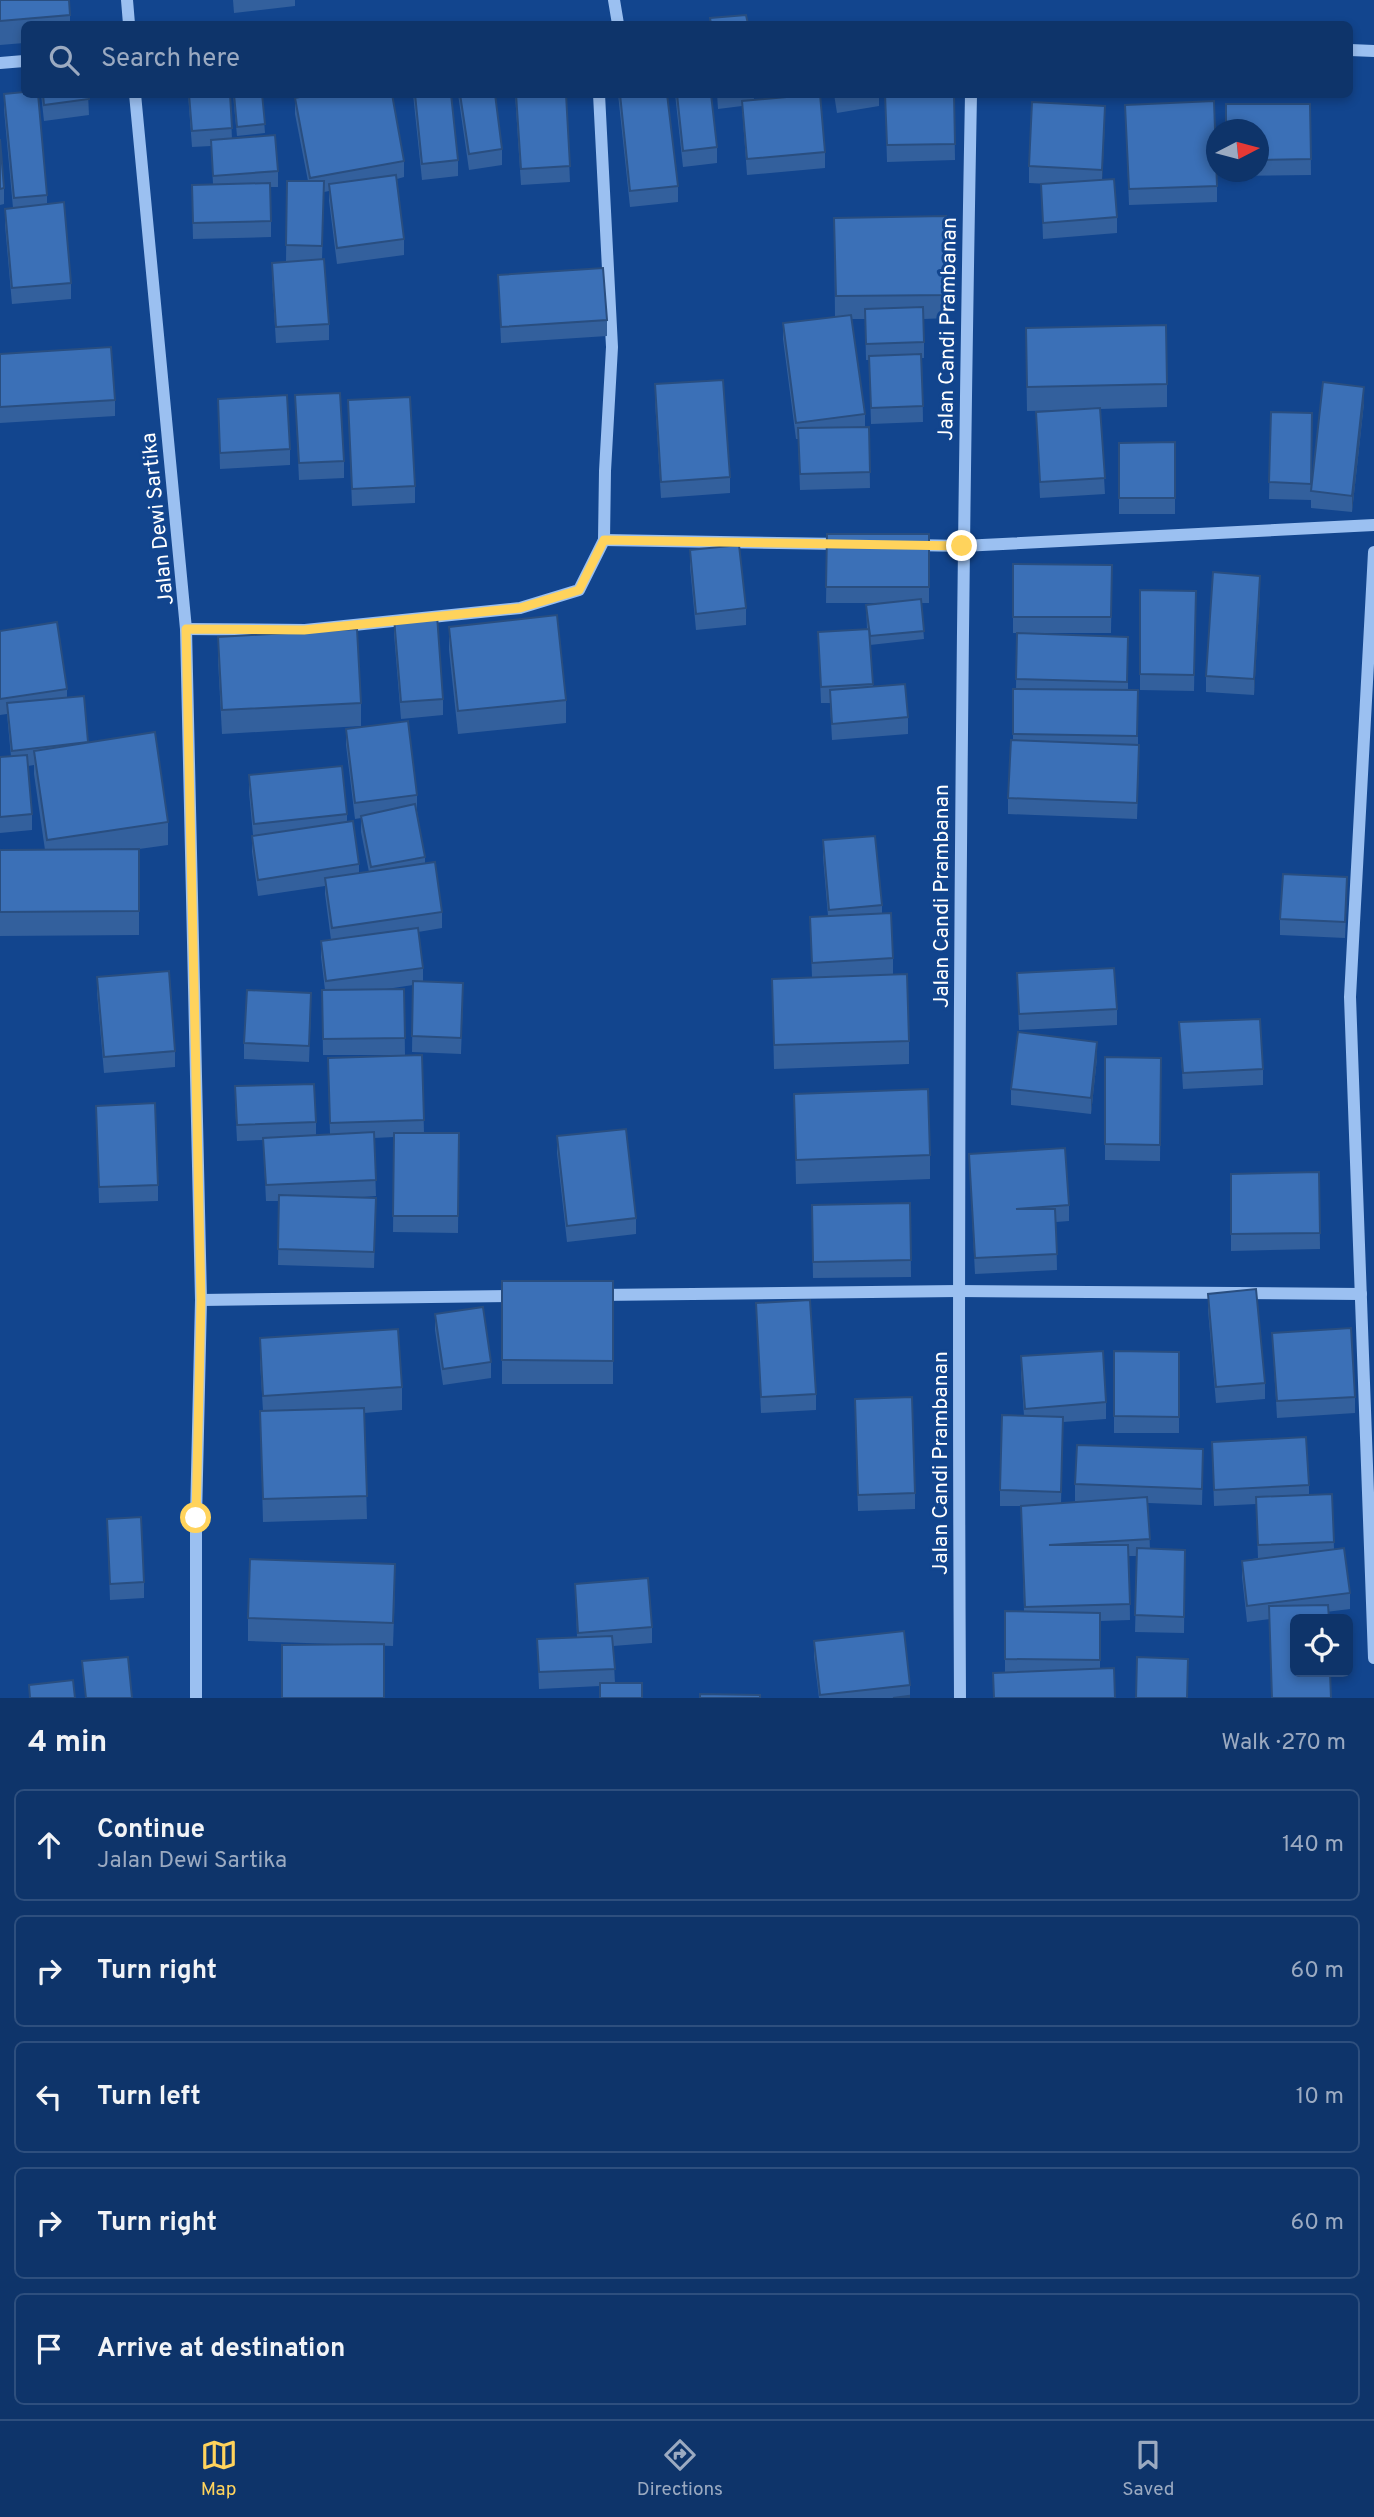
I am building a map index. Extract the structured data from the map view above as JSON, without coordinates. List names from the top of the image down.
{
  "streets": {
    "street": ["Jalan Candi Prambanan", "Jalan Dewi Sartika"]
  },
  "north": "right",
  "page": {
    "search": "Search here",
    "heading": ["4 min", "Walk · 270 m"],
    "list": [
      ["Continue", "Jalan Dewi Sartika", "140 m"],
      ["Turn right", "60 m"],
      ["Turn left", "10 m"],
      ["Turn right", "60 m"],
      "Arrive at destination"
    ],
    "nav": ["Map", "Directions", "Saved"]
  }
}
